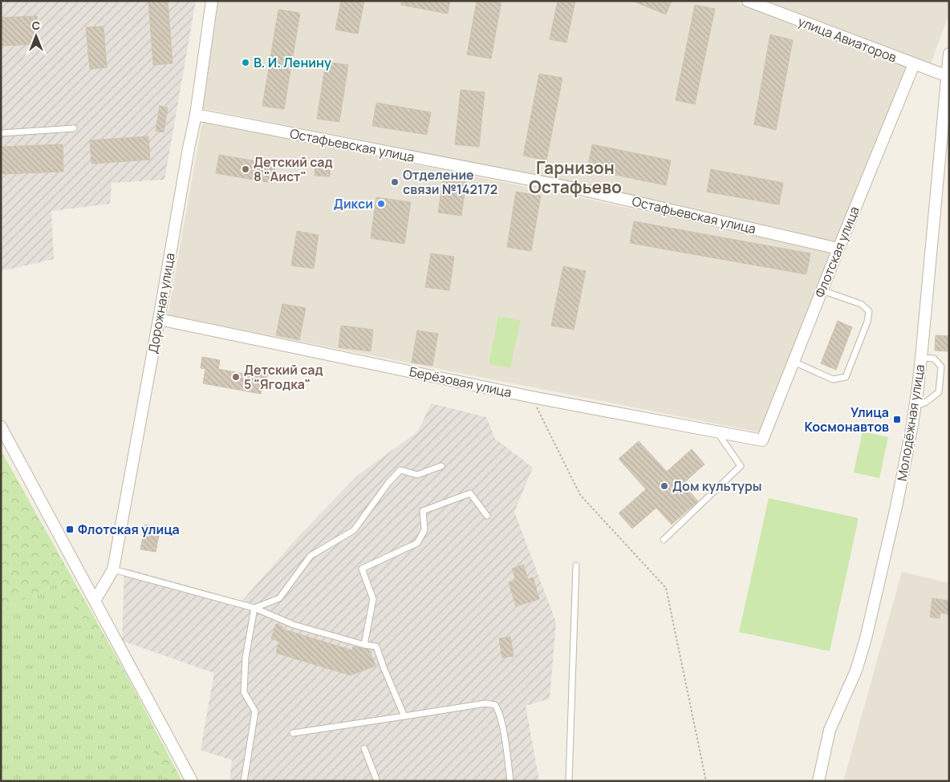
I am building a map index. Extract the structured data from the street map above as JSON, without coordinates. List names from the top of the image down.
{
  "streets": {
    "street": [
      "улица Авиаторов",
      "Остафьевская улица",
      "Флотская улица",
      "Дорожная улица",
      "Берёзовая улица",
      "Молодёжная улица"
    ]
  },
  "crossings": [
    ["улица Авиаторов", "Флотская улица"],
    ["улица Авиаторов", "Молодёжная улица"],
    ["Остафьевская улица", "Флотская улица"],
    ["Остафьевская улица", "Дорожная улица"],
    ["Флотская улица", "Берёзовая улица"],
    ["Дорожная улица", "Берёзовая улица"]
  ],
  "districts": ["Гарнизон Остафьево"],
  "places": {
    "other": [
      "В. И. Ленину",
      "Детский сад 8 \"Аист\"",
      "Отделение связи №142172",
      "Дикси",
      "Детский сад 5 \"Ягодка\"",
      "Дом культуры"
    ],
    "transit": ["Улица Космонавтов", "Флотская улица"]
  },
  "north": "top"
}
